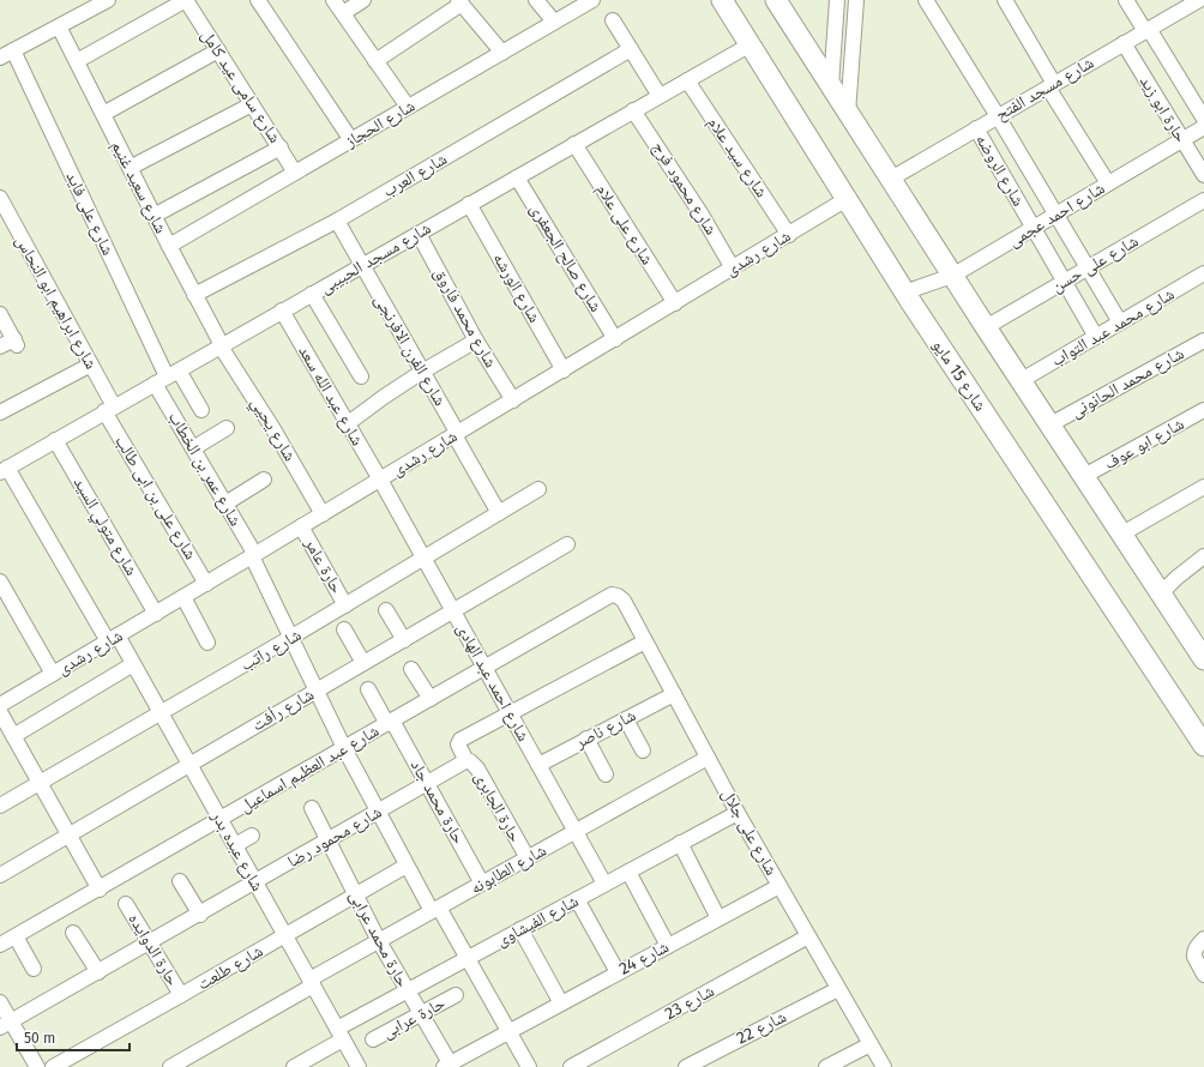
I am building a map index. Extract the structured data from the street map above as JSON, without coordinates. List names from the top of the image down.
{
  "streets": {
    "main road": ["شارع 15 مايو"],
    "street": [
      "شارع سامى عيد كامل",
      "شارع مسجد الفتح",
      "حارة ابو زيد",
      "شارع الحجاز",
      "شارع سيد علام",
      "شارع الروضه",
      "شارع العرب",
      "شارع سعيد غنيم",
      "شارع محمود فرج",
      "شارع على فايد",
      "شارع احمد عجمى",
      "شارع على علام",
      "شارع رشدى",
      "شارع مسجد الحبيبى",
      "شارع صالح الجعفرى",
      "شارع على حسن",
      "شارع الورشه",
      "شارع ابراهيم ابو النحاس",
      "شارع محمد فاروق",
      "شارع محمد عبد التواب",
      "شارع الفرن الافرنجى",
      "شارع محمد الحانونى",
      "شارع عبد الله سعد",
      "شارع يحيي",
      "شارع ابو عوف",
      "شارع عمر بن الخطاب",
      "شارع على بن ابى طالب",
      "شارع متولي السيد",
      "حارة عامر",
      "شارع راتب",
      "شارع احمد عبد الهادى",
      "شارع رأفت",
      "شارع ناصر",
      "شارع عبد العظيم اسماعيل",
      "حارة محمد جاد",
      "حارة الجابرى",
      "شارع على جلال",
      "شارع محمود رضا",
      "شارع عبده بدر",
      "شارع الطابونه",
      "شارع الفيشاوى",
      "حارة محمد عرابى",
      "حارة الدوايده",
      "شارع 24",
      "شارع طلعت",
      "شارع 23",
      "حارة عرابى",
      "شارع 22"
    ]
  },
  "crossings": [
    ["شارع سامى عيد كامل", "شارع الحجاز"],
    ["شارع مسجد الفتح", "حارة ابو زيد"],
    ["شارع مسجد الفتح", "شارع الروضه"],
    ["حارة ابو زيد", "شارع احمد عجمى"],
    ["شارع الحجاز", "شارع سعيد غنيم"],
    ["شارع سيد علام", "شارع رشدى"],
    ["شارع سيد علام", "شارع مسجد الحبيبى"],
    ["شارع الروضه", "شارع احمد عجمى"],
    ["شارع الروضه", "شارع على حسن"],
    ["شارع الروضه", "شارع محمد عبد التواب"],
    ["شارع العرب", "شارع سعيد غنيم"],
    ["شارع العرب", "شارع الفرن الافرنجى"],
    ["شارع سعيد غنيم", "شارع مسجد الحبيبى"],
    ["شارع سعيد غنيم", "شارع يحيي"],
    ["شارع محمود فرج", "شارع رشدى"],
    ["شارع محمود فرج", "شارع مسجد الحبيبى"],
    ["شارع على فايد", "شارع مسجد الحبيبى"],
    ["شارع على فايد", "شارع عمر بن الخطاب"],
    ["شارع احمد عجمى", "شارع 15 مايو"],
    ["شارع على علام", "شارع رشدى"],
    ["شارع على علام", "شارع مسجد الحبيبى"],
    ["شارع رشدى", "شارع صالح الجعفرى"],
    ["شارع رشدى", "شارع الورشه"],
    ["شارع رشدى", "شارع محمد فاروق"],
    ["شارع رشدى", "شارع الفرن الافرنجى"],
    ["شارع رشدى", "شارع 15 مايو"],
    ["شارع رشدى", "شارع عبد الله سعد"],
    ["شارع رشدى", "شارع يحيي"],
    ["شارع رشدى", "شارع عمر بن الخطاب"],
    ["شارع رشدى", "شارع على بن ابى طالب"],
    ["شارع رشدى", "شارع متولي السيد"],
    ["شارع رشدى", "حارة عامر"],
    ["شارع رشدى", "شارع احمد عبد الهادى"],
    ["شارع رشدى", "شارع عبده بدر"],
    ["شارع مسجد الحبيبى", "شارع صالح الجعفرى"],
    ["شارع مسجد الحبيبى", "شارع الورشه"],
    ["شارع مسجد الحبيبى", "شارع ابراهيم ابو النحاس"],
    ["شارع مسجد الحبيبى", "شارع محمد فاروق"],
    ["شارع مسجد الحبيبى", "شارع الفرن الافرنجى"],
    ["شارع مسجد الحبيبى", "شارع 15 مايو"],
    ["شارع مسجد الحبيبى", "شارع عبد الله سعد"],
    ["شارع مسجد الحبيبى", "شارع يحيي"],
    ["شارع مسجد الحبيبى", "شارع عمر بن الخطاب"],
    ["شارع مسجد الحبيبى", "شارع على بن ابى طالب"],
    ["شارع مسجد الحبيبى", "شارع متولي السيد"],
    ["شارع مسجد الحبيبى", "شارع عبده بدر"],
    ["شارع ابراهيم ابو النحاس", "شارع على بن ابى طالب"],
    ["شارع الفرن الافرنجى", "شارع راتب"],
    ["شارع عبد الله سعد", "شارع احمد عبد الهادى"],
    ["شارع عمر بن الخطاب", "شارع راتب"],
    ["شارع عمر بن الخطاب", "شارع رأفت"],
    ["شارع عمر بن الخطاب", "شارع عبد العظيم اسماعيل"],
    ["شارع عمر بن الخطاب", "شارع محمود رضا"],
    ["شارع عمر بن الخطاب", "شارع الطابونه"],
    ["شارع عمر بن الخطاب", "شارع الفيشاوى"],
    ["شارع عمر بن الخطاب", "شارع 24"],
    ["شارع عمر بن الخطاب", "شارع طلعت"],
    ["حارة عامر", "شارع راتب"],
    ["شارع راتب", "شارع احمد عبد الهادى"],
    ["شارع راتب", "شارع عبده بدر"],
    ["شارع احمد عبد الهادى", "شارع رأفت"],
    ["شارع احمد عبد الهادى", "شارع ناصر"],
    ["شارع احمد عبد الهادى", "شارع عبد العظيم اسماعيل"],
    ["شارع احمد عبد الهادى", "شارع الطابونه"],
    ["شارع احمد عبد الهادى", "شارع الفيشاوى"],
    ["شارع رأفت", "شارع عبده بدر"],
    ["شارع ناصر", "شارع على جلال"],
    ["شارع عبد العظيم اسماعيل", "حارة محمد جاد"],
    ["شارع عبد العظيم اسماعيل", "شارع على جلال"],
    ["شارع عبد العظيم اسماعيل", "شارع عبده بدر"],
    ["حارة محمد جاد", "شارع محمود رضا"],
    ["حارة محمد جاد", "شارع الطابونه"],
    ["حارة الجابرى", "شارع محمود رضا"],
    ["حارة الجابرى", "شارع الطابونه"],
    ["شارع على جلال", "شارع الطابونه"],
    ["شارع على جلال", "شارع الفيشاوى"],
    ["شارع على جلال", "شارع 24"],
    ["شارع على جلال", "شارع 23"],
    ["شارع على جلال", "شارع 22"],
    ["شارع محمود رضا", "شارع عبده بدر"],
    ["شارع محمود رضا", "حارة محمد عرابى"],
    ["شارع محمود رضا", "حارة الدوايده"],
    ["شارع عبده بدر", "شارع الطابونه"],
    ["شارع عبده بدر", "شارع الفيشاوى"],
    ["شارع عبده بدر", "شارع طلعت"],
    ["شارع الطابونه", "حارة محمد عرابى"],
    ["شارع الفيشاوى", "حارة محمد عرابى"],
    ["حارة محمد عرابى", "شارع 24"],
    ["حارة محمد عرابى", "شارع طلعت"],
    ["حارة محمد عرابى", "حارة عرابى"],
    ["حارة الدوايده", "شارع طلعت"]
  ],
  "scale_bar": "50 m"
}
